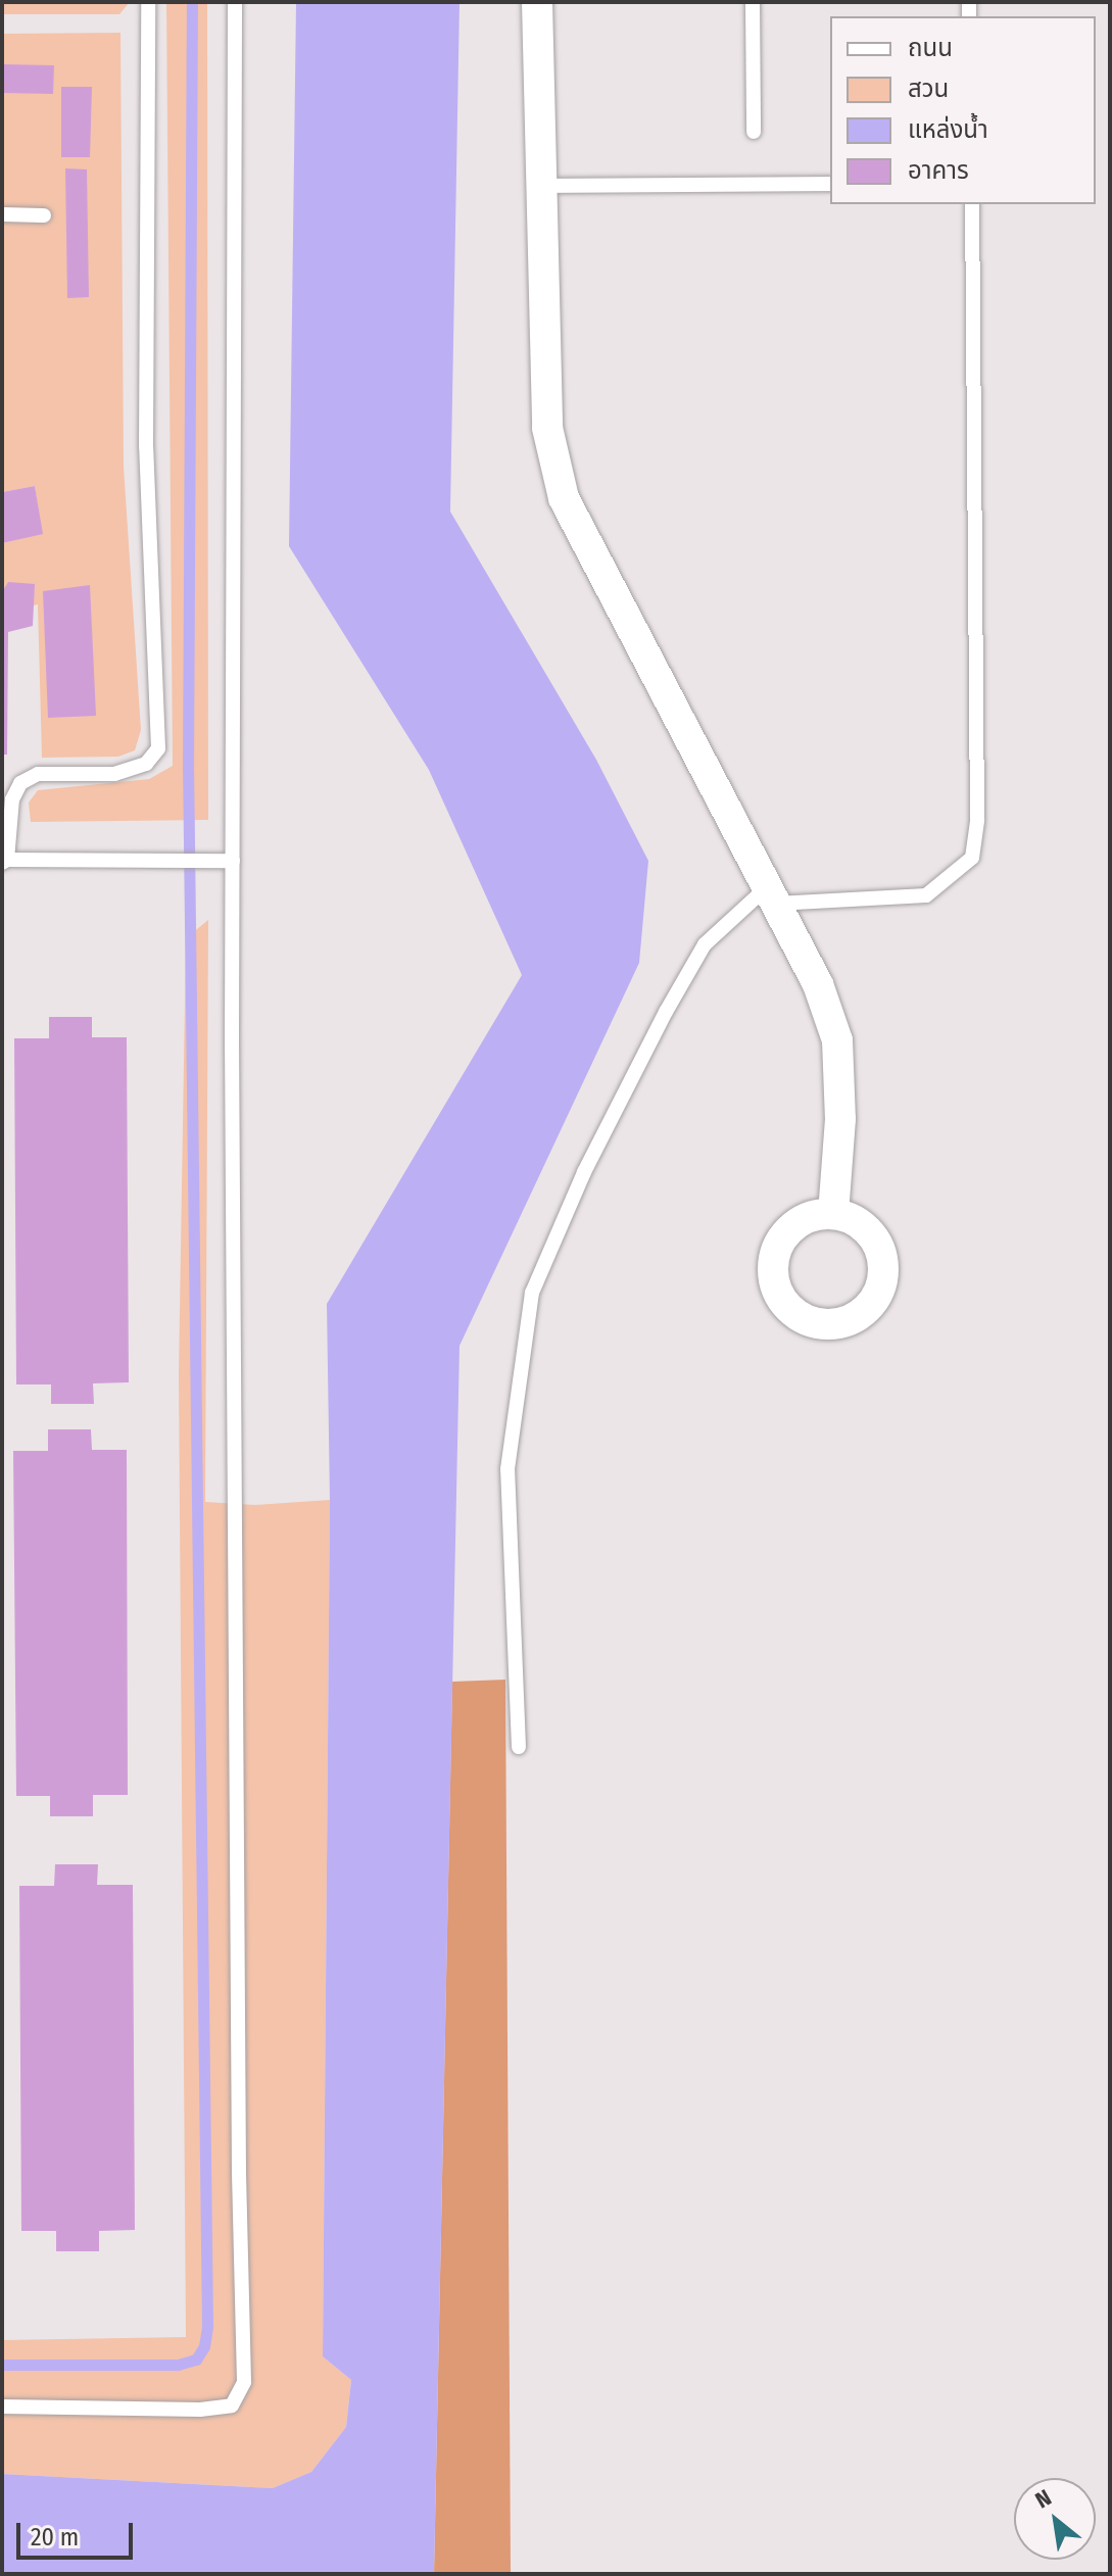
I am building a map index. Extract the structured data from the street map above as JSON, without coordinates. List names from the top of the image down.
{
  "legend": [
    "ถนน",
    "สวน",
    "แหล่งน้ำ",
    "อาคาร"
  ],
  "scale_bar": "20 m",
  "north": "top left"
}
